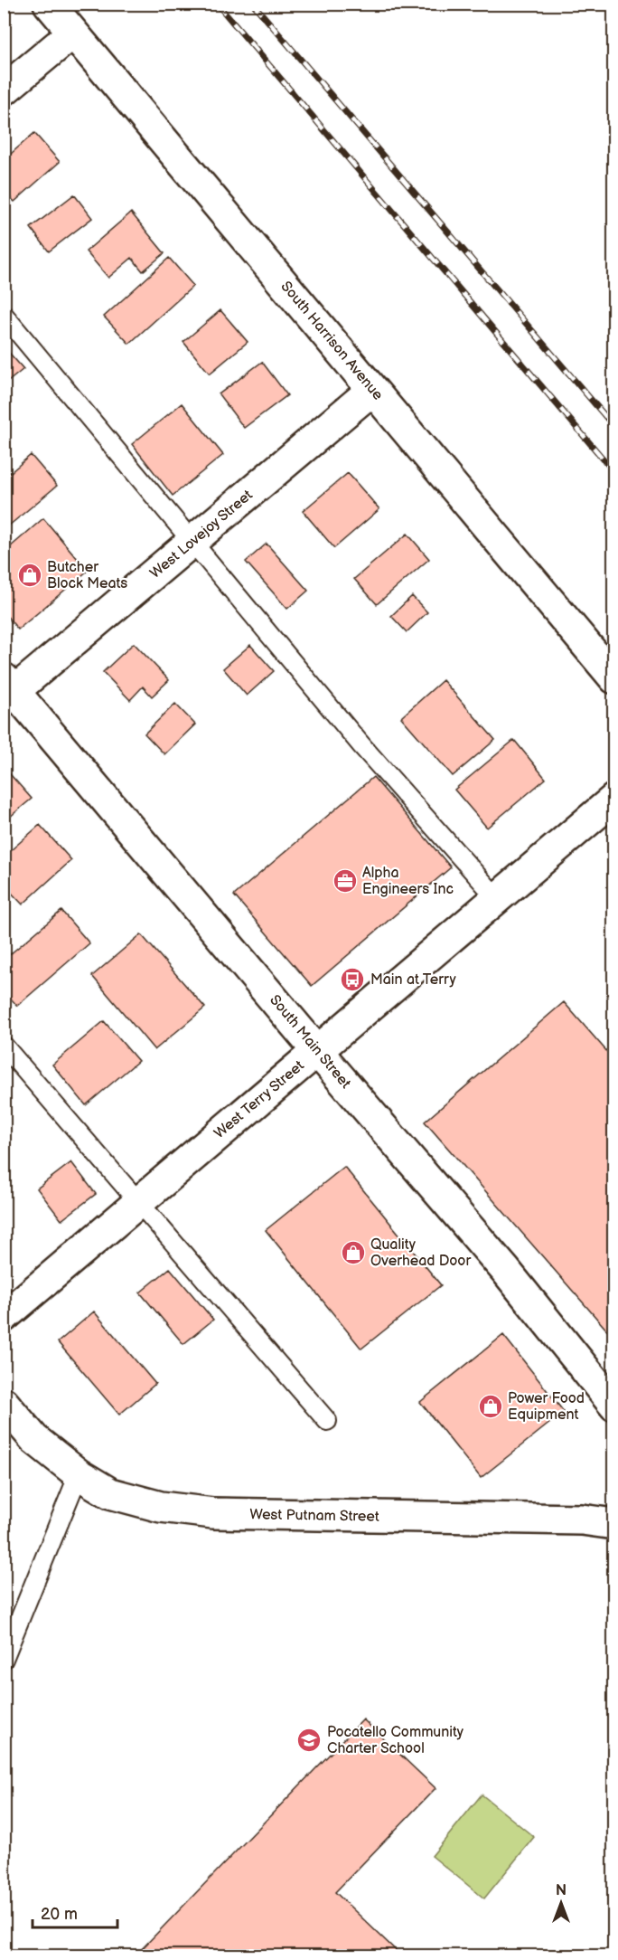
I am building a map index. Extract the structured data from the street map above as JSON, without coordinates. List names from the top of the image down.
{
  "streets": {
    "street": [
      "South Harrison Avenue",
      "West Lovejoy Street",
      "South Main Street",
      "West Terry Street",
      "West Putnam Street"
    ]
  },
  "crossings": [
    ["South Harrison Avenue", "West Lovejoy Street"],
    ["West Lovejoy Street", "South Main Street"],
    ["South Main Street", "West Terry Street"]
  ],
  "places": {
    "shop": ["Butcher Block Meats", "Quality Overhead Door", "Power Food Equipment"],
    "office": ["Alpha Engineers Inc"],
    "bus stop": ["Main at Terry"],
    "school or university": ["Pocatello Community Charter School"]
  },
  "scale_bar": "20 m",
  "north": "top"
}
